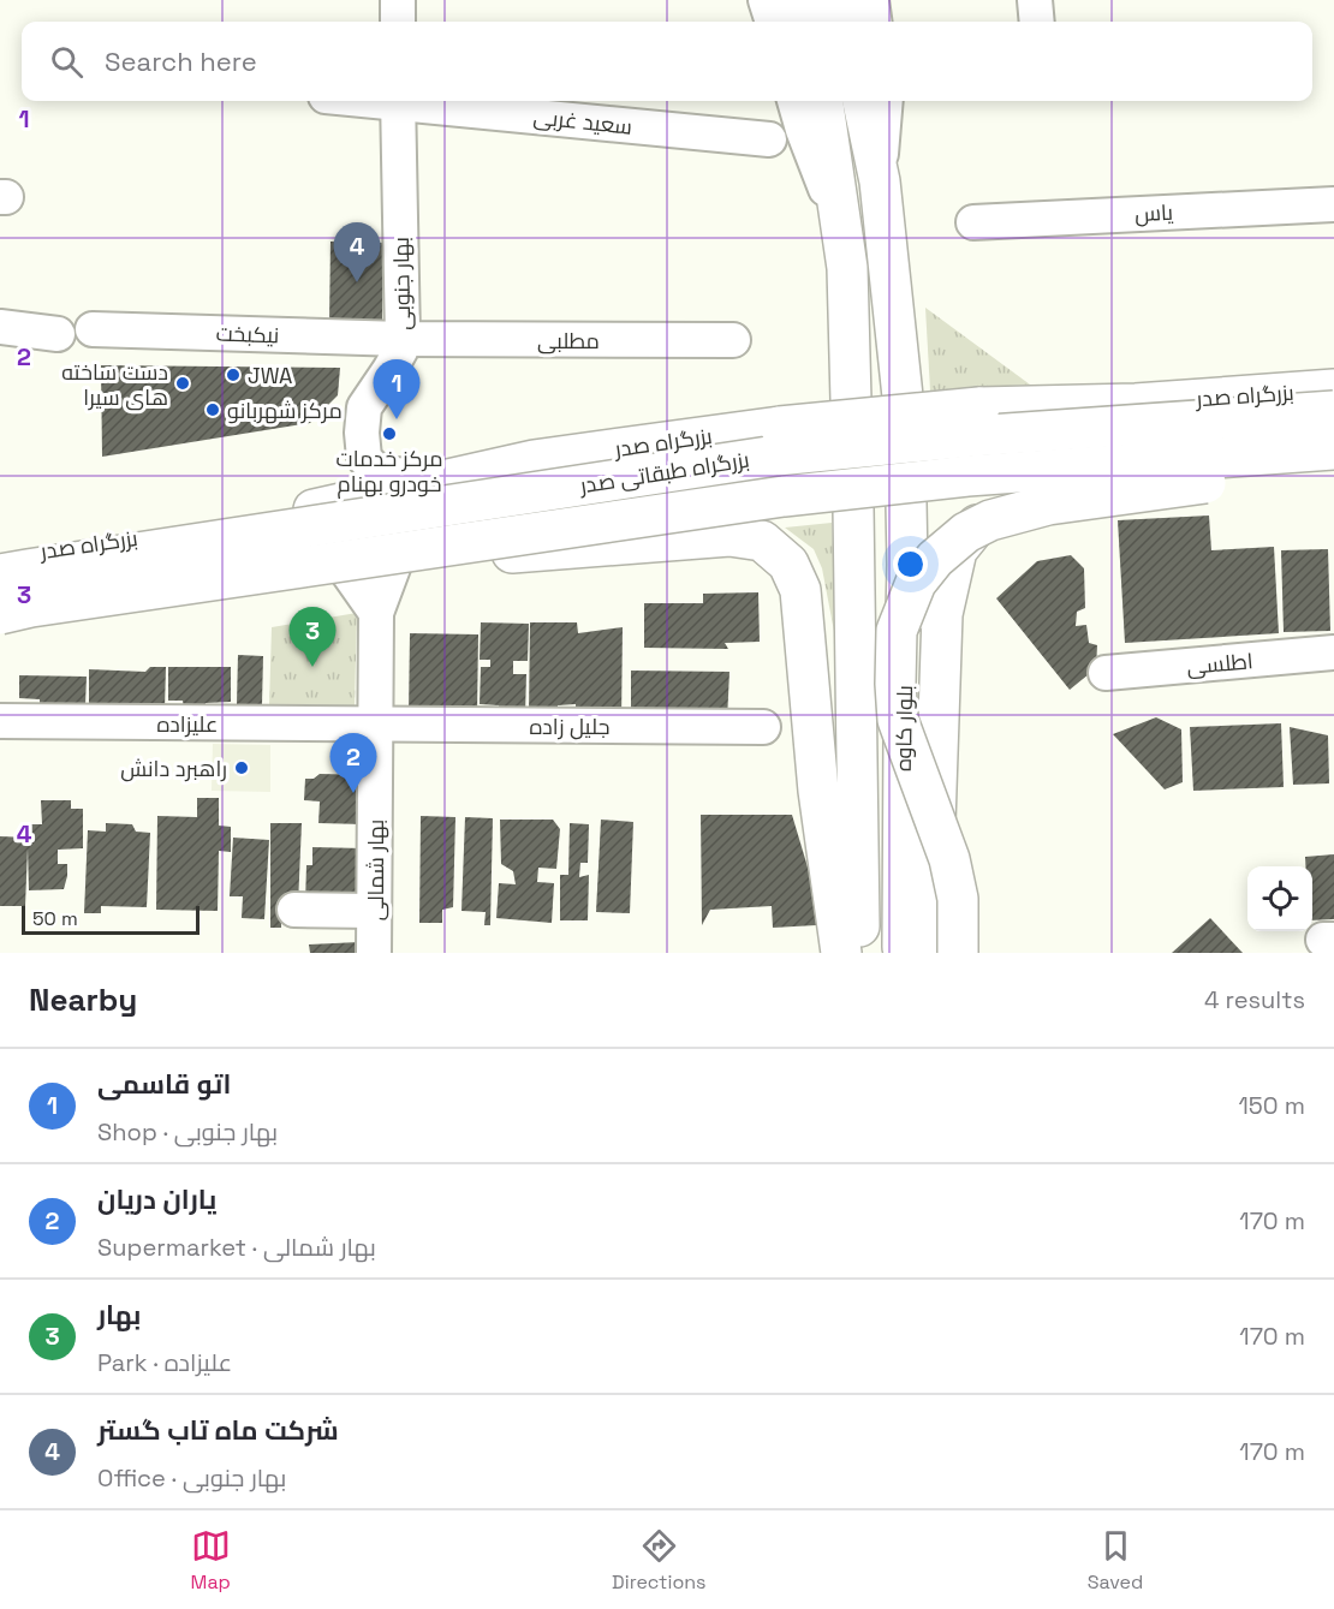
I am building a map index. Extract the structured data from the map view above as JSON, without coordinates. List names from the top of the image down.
{
  "streets": {
    "main road": ["بزرگراه صدر", "بزرگراه طبقاتی صدر", "بلوار کاوه"],
    "street": [
      "سعید غربی",
      "یاس",
      "بهار جنوبی",
      "نیکبخت",
      "مطلبی",
      "اطلسی",
      "علیزاده",
      "جلیل زاده",
      "بهار شمالی"
    ]
  },
  "crossings": [
    ["بهار جنوبی", "نیکبخت"],
    ["بهار جنوبی", "مطلبی"],
    ["بهار جنوبی", "بزرگراه صدر"],
    ["نیکبخت", "مطلبی"],
    ["علیزاده", "جلیل زاده"],
    ["علیزاده", "بهار شمالی"],
    ["جلیل زاده", "بهار شمالی"]
  ],
  "places": [
    "JWA",
    "دست ساخته های سیرا",
    "مرکز شهربانو",
    "مرکز خدمات خودرو بهنام",
    "راهبرد دانش"
  ],
  "scale_bar": "50 m",
  "page": {
    "search": "Search here",
    "pins": [
      "4",
      "1",
      "3",
      "2"
    ],
    "scale": "50 m",
    "heading": ["Nearby", "4 results"],
    "list": [
      {
        "mark": "1",
        "name": "اتو قاسمی",
        "note": "Shop · بهار جنوبی",
        "value": "150 m"
      },
      {
        "mark": "2",
        "name": "یاران دریان",
        "note": "Supermarket · بهار شمالی",
        "value": "170 m"
      },
      {
        "mark": "3",
        "name": "بهار",
        "note": "Park · علیزاده",
        "value": "170 m"
      },
      {
        "mark": "4",
        "name": "شرکت ماه تاب گستر",
        "note": "Office · بهار جنوبی",
        "value": "170 m"
      }
    ],
    "nav": ["Map", "Directions", "Saved"]
  },
  "grid": {
    "rows": [
      "1",
      "2",
      "3",
      "4"
    ]
  }
}
